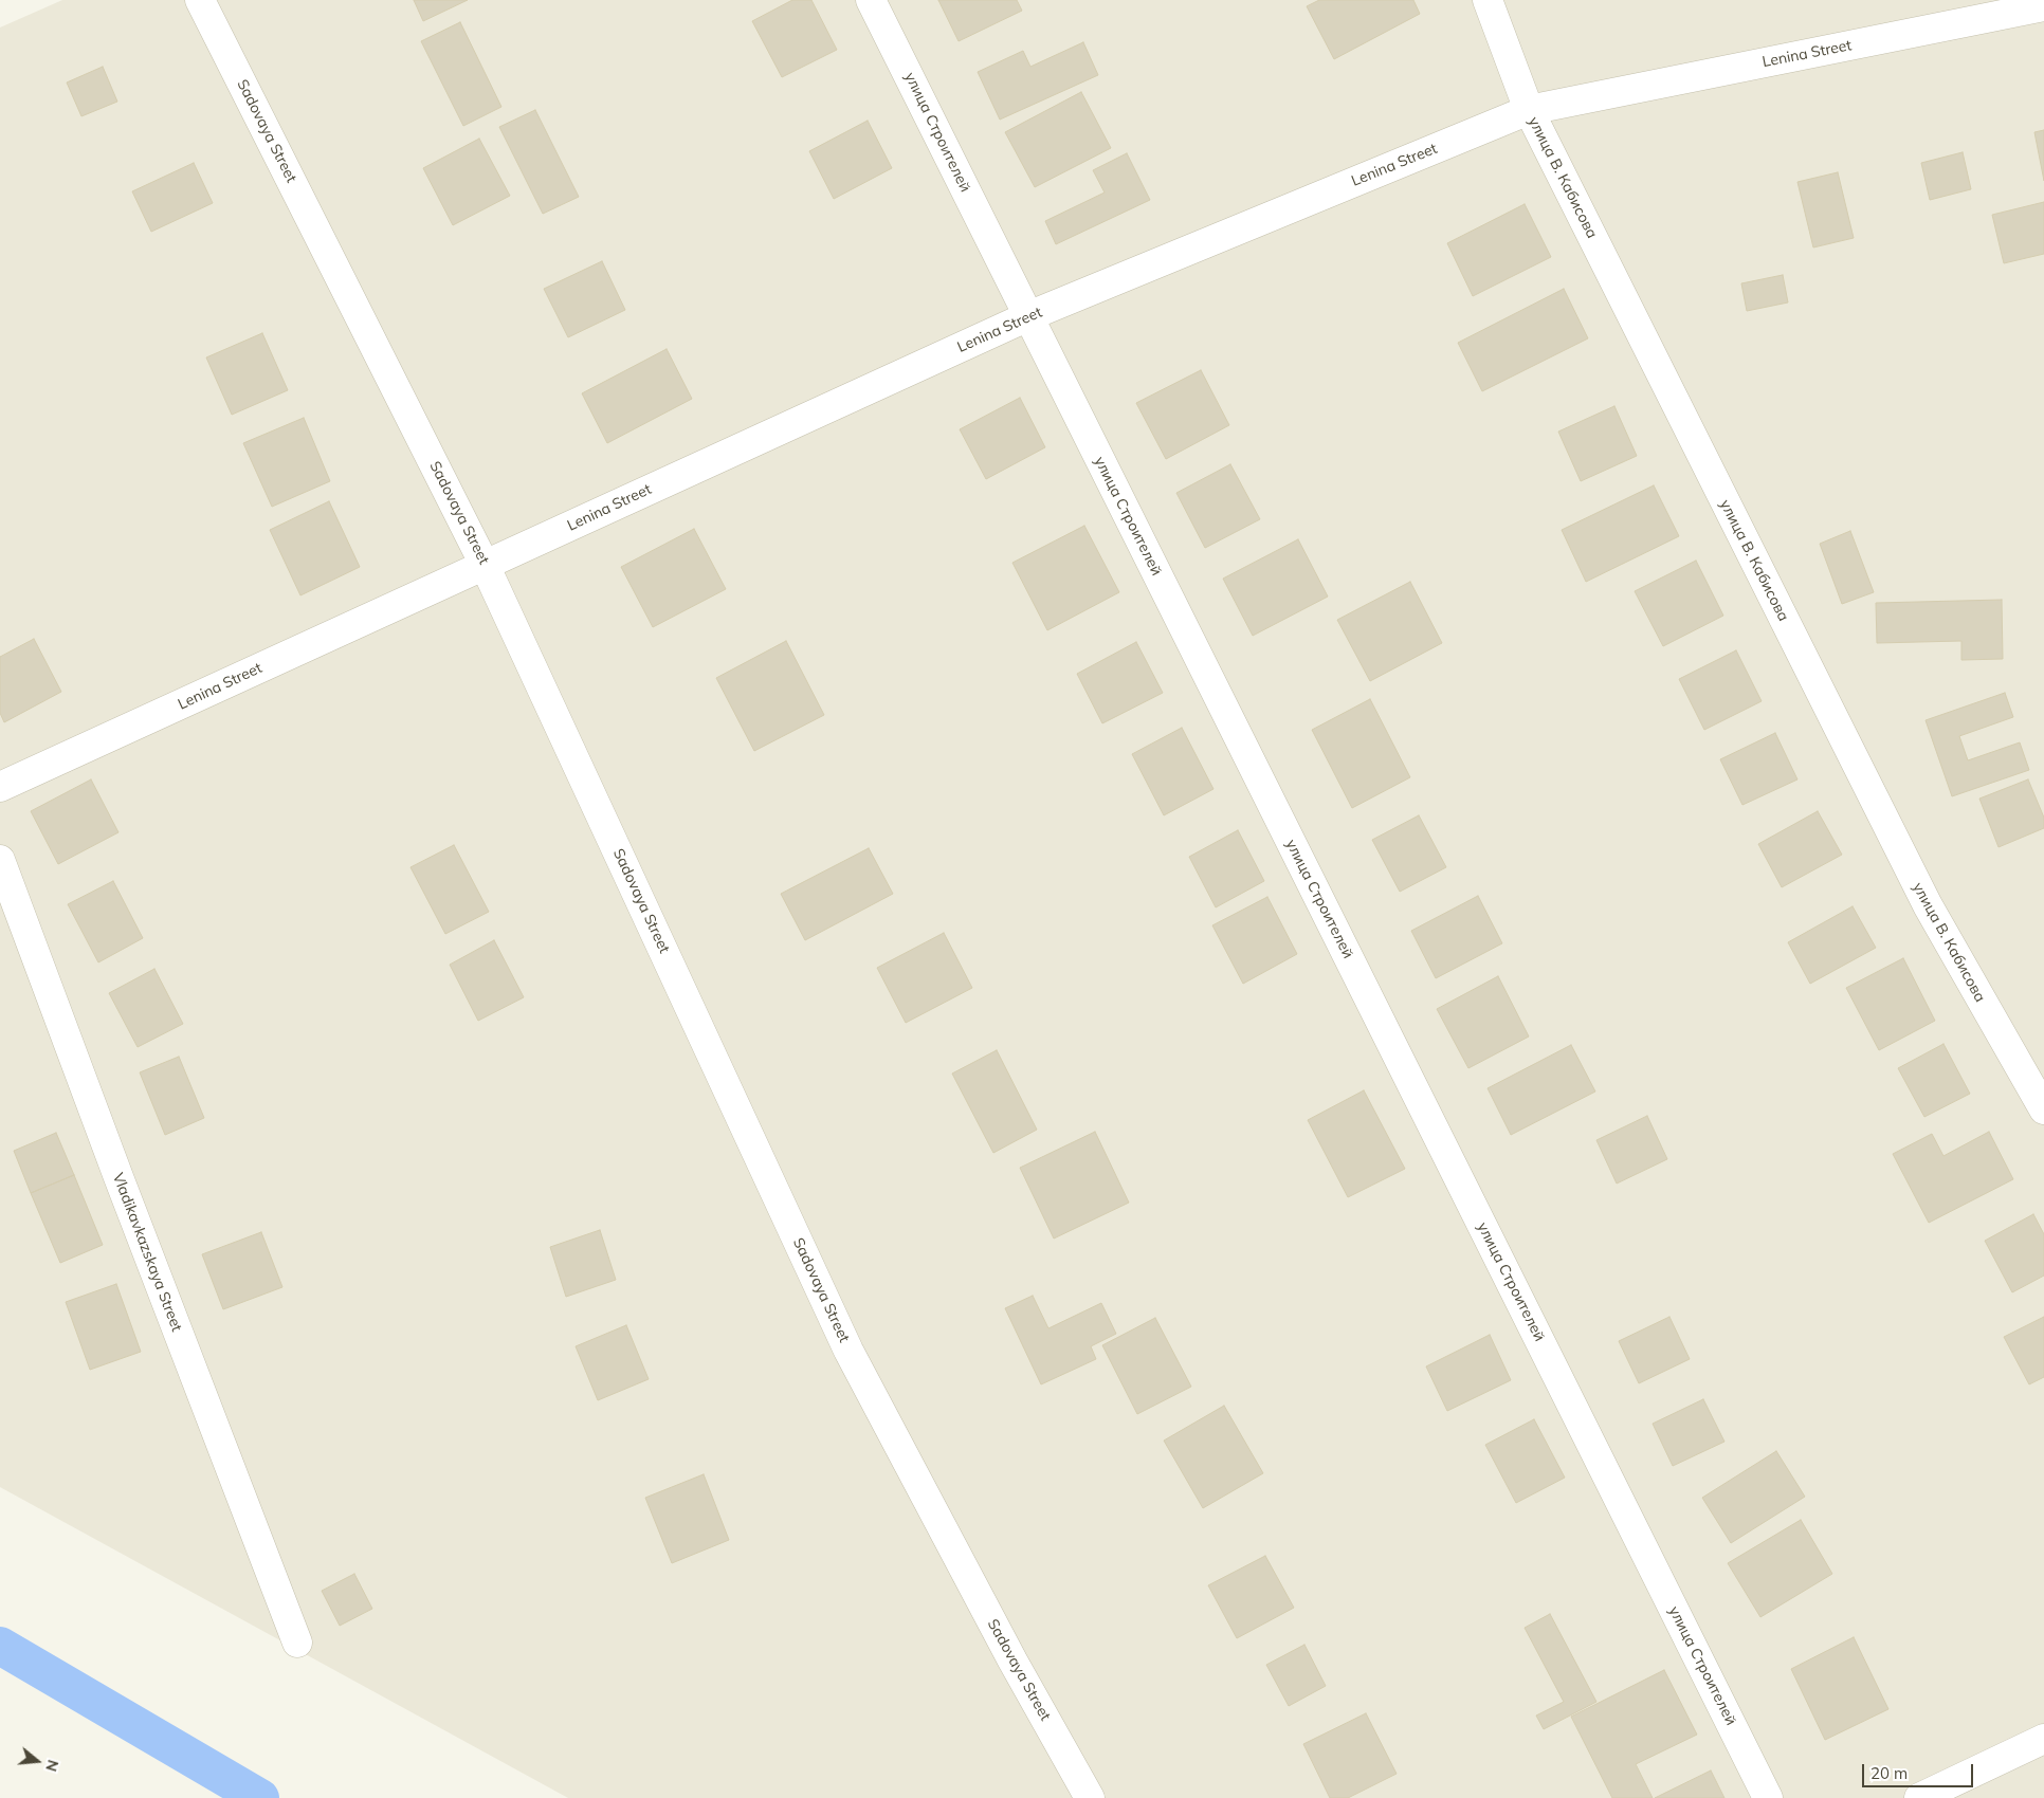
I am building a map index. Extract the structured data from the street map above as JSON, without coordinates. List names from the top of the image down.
{
  "streets": {
    "street": [
      "Lenina Street",
      "Sadovaya Street",
      "улица Строителей",
      "улица В. Кабисова",
      "Vladikavkazskaya Street"
    ]
  },
  "crossings": [
    ["Lenina Street", "Sadovaya Street"],
    ["Lenina Street", "улица Строителей"],
    ["Lenina Street", "улица В. Кабисова"]
  ],
  "scale_bar": "20 m",
  "north": "right"
}
